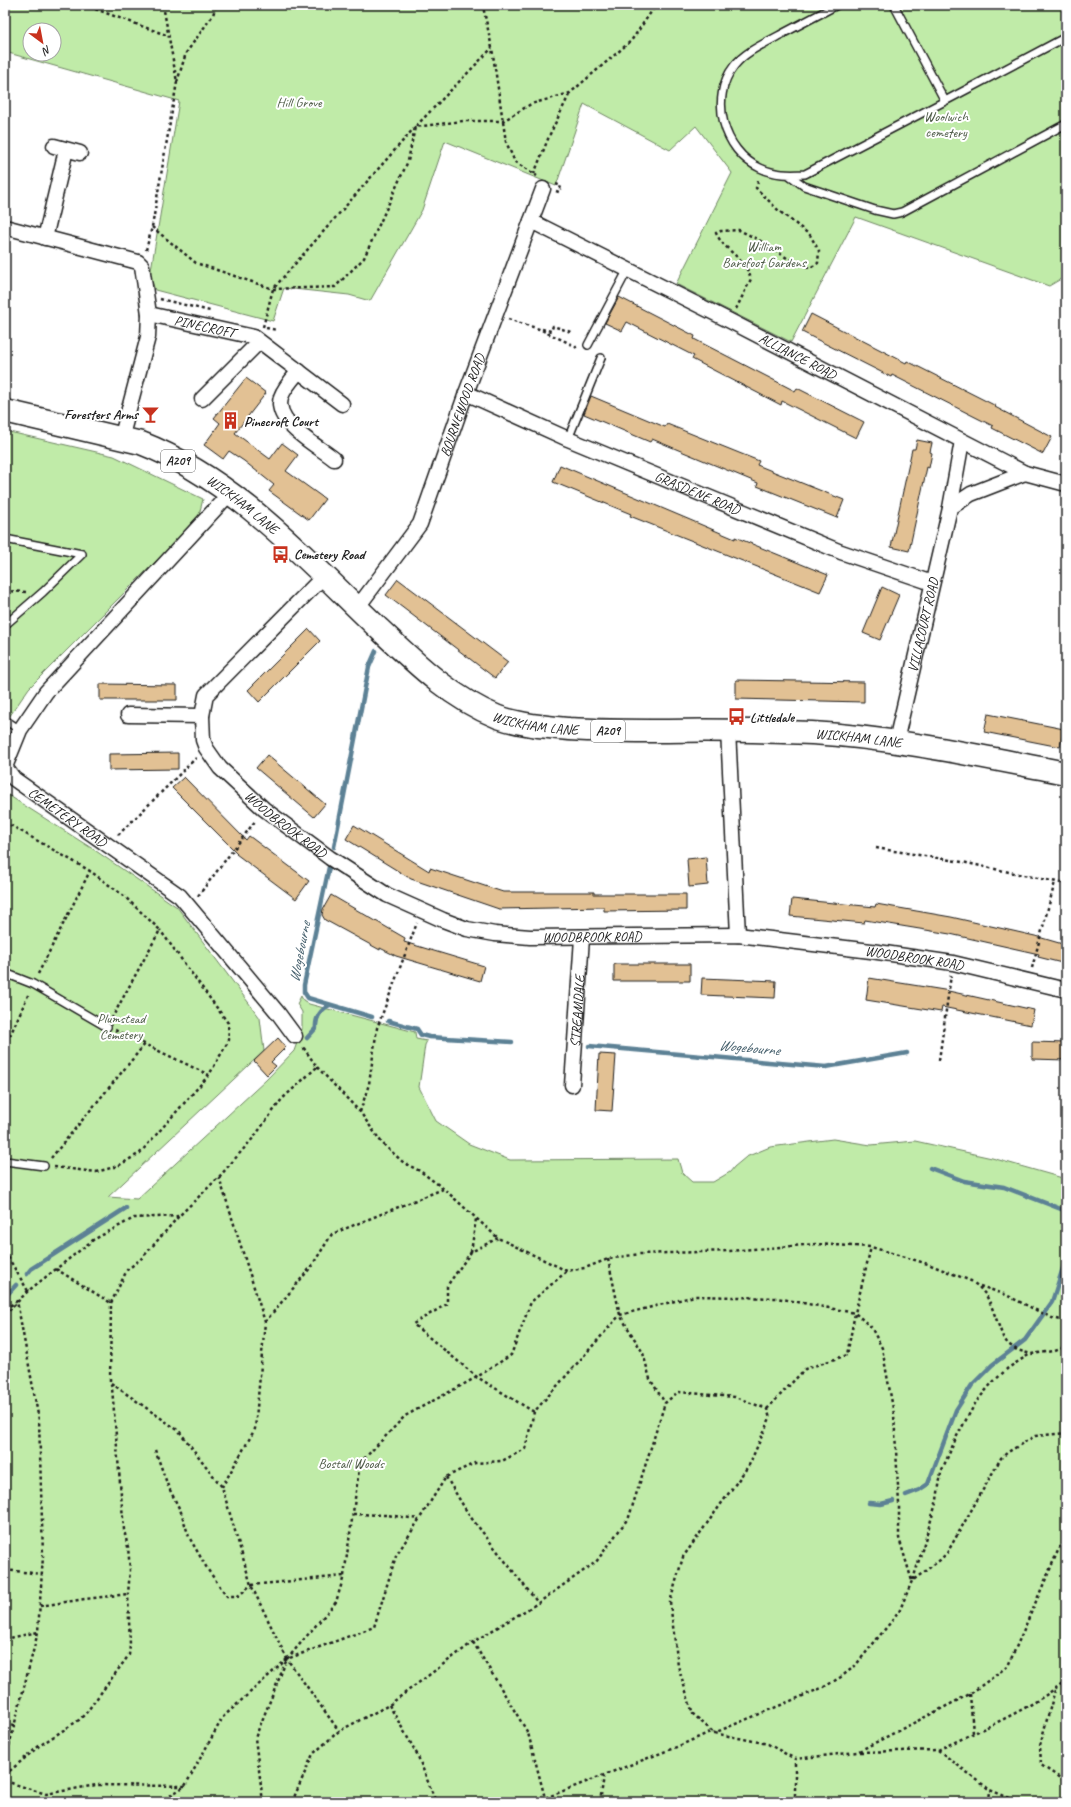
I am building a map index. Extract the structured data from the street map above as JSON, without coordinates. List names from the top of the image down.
{
  "streets": {
    "main road": ["A209", "WICKHAM LANE"],
    "street": [
      "PINECROFT",
      "ALLIANCE ROAD",
      "BOURNEWOOD ROAD",
      "GRASDENE ROAD",
      "VILLACOURT ROAD",
      "CEMETERY ROAD",
      "WOODBROOK ROAD",
      "STREAMDALE"
    ]
  },
  "crossings": [
    ["ALLIANCE ROAD", "BOURNEWOOD ROAD"],
    ["ALLIANCE ROAD", "VILLACOURT ROAD"],
    ["BOURNEWOOD ROAD", "GRASDENE ROAD"],
    ["BOURNEWOOD ROAD", "WICKHAM LANE"],
    ["A209", "WICKHAM LANE"],
    ["GRASDENE ROAD", "VILLACOURT ROAD"],
    ["WICKHAM LANE", "VILLACOURT ROAD"],
    ["WICKHAM LANE", "CEMETERY ROAD"],
    ["WICKHAM LANE", "WOODBROOK ROAD"],
    ["WOODBROOK ROAD", "STREAMDALE"]
  ],
  "water": ["Wogebourne"],
  "parks": [
    "Hill Grove",
    "Woolwich cemetery",
    "William Barefoot Gardens",
    "Plumstead Cemetery",
    "Bostall Woods"
  ],
  "places": {
    "bar": ["Foresters Arms"],
    "building": ["Pinecroft Court"],
    "bus stop": ["Cemetery Road", "Littledale"]
  },
  "north": "bottom right"
}
